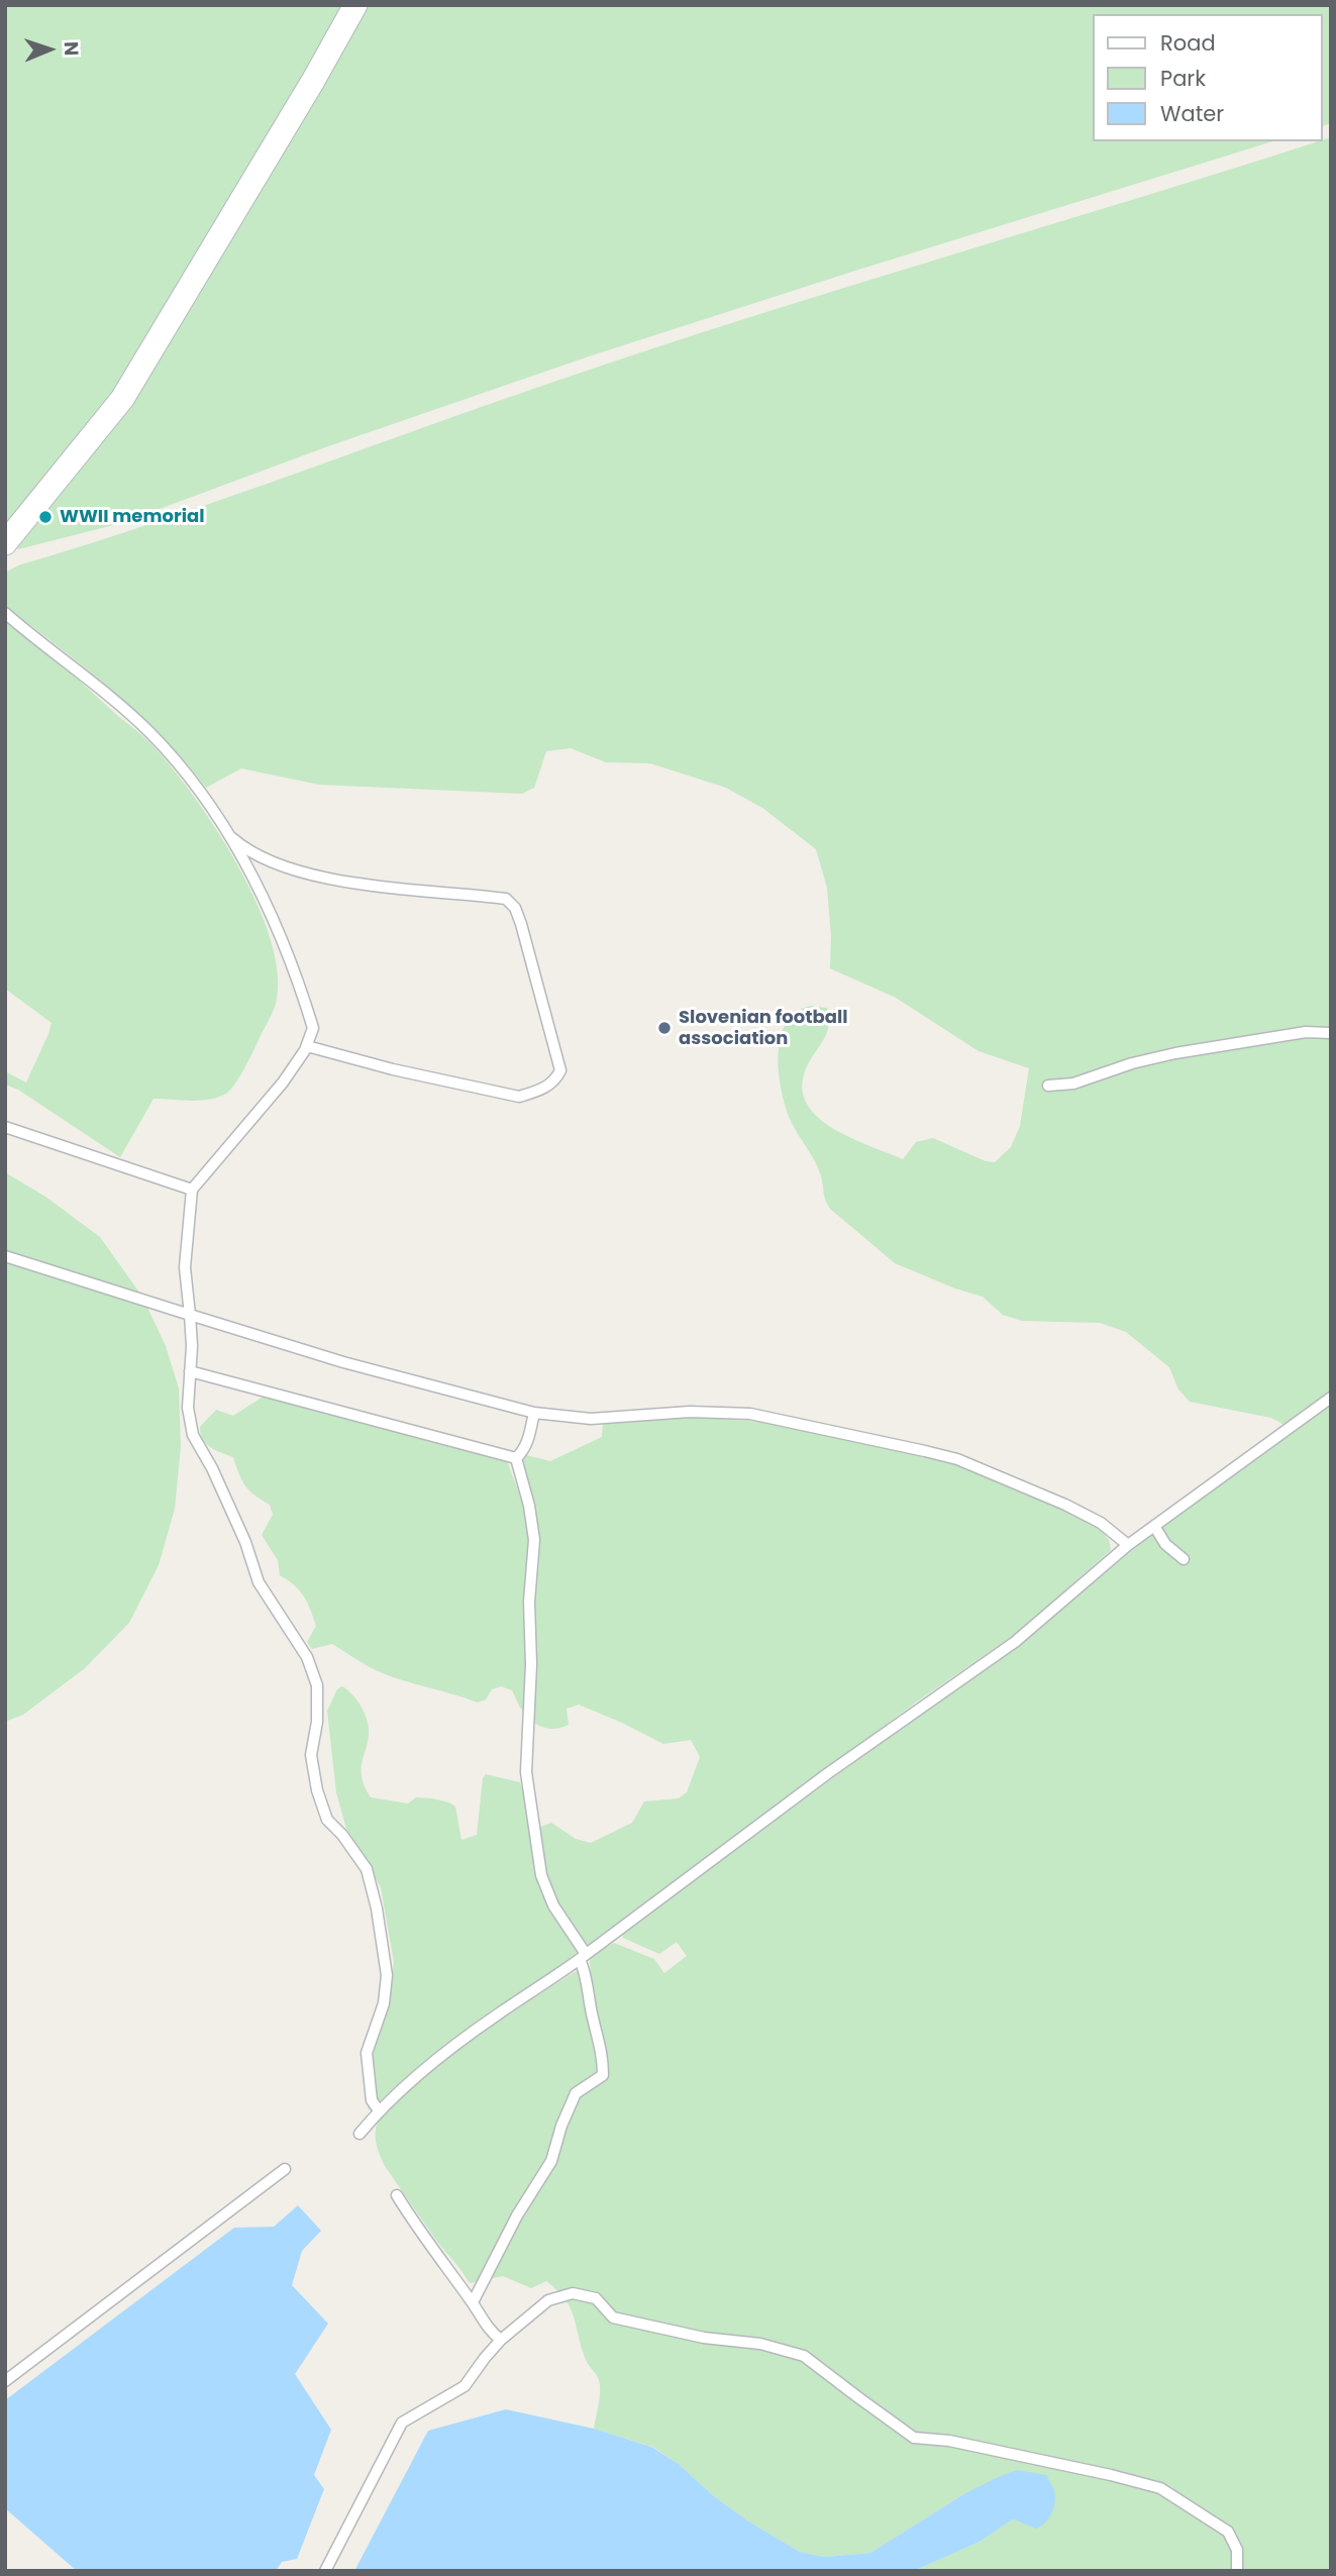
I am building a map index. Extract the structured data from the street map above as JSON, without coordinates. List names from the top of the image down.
{
  "places": ["WWII memorial", "Slovenian football association"],
  "legend": ["Road", "Park", "Water"],
  "north": "right"
}
